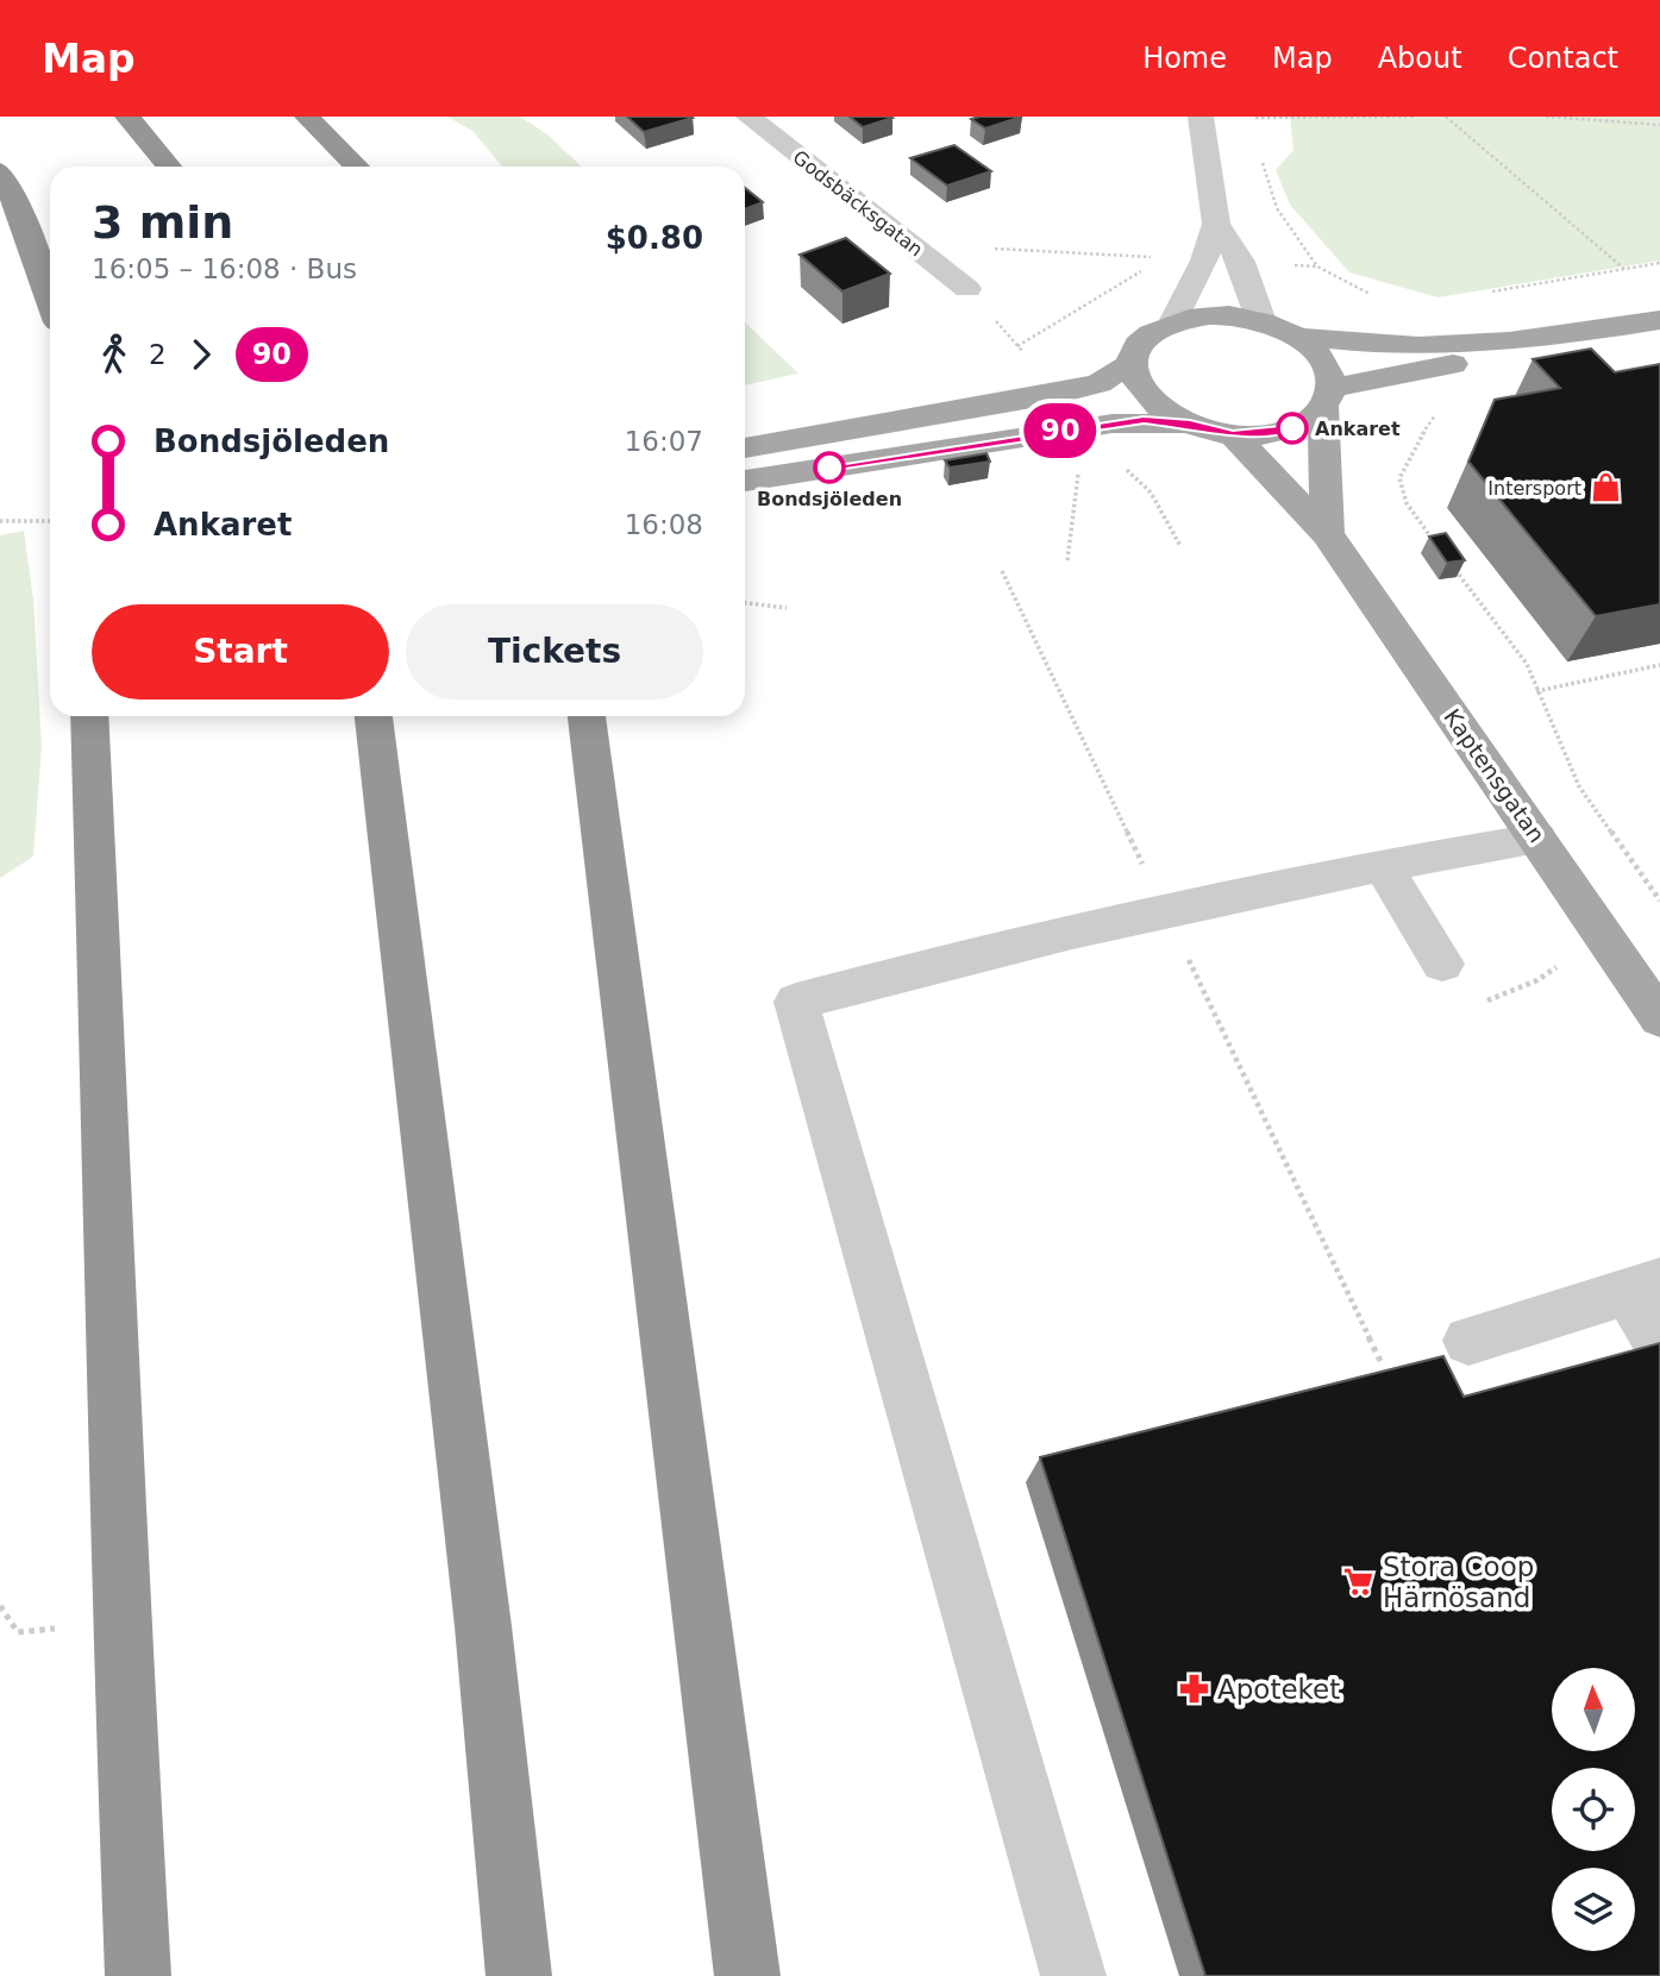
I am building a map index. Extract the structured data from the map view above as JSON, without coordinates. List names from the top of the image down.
{
  "streets": {
    "main road": ["Kaptensgatan"],
    "street": ["Godsbäcksgatan"]
  },
  "places": {
    "other": ["Ankaret", "Bondsjöleden"],
    "shop": ["Intersport"],
    "supermarket": ["Stora Coop Härnösand"],
    "pharmacy": ["Apoteket"]
  },
  "lines": ["bus line 90"],
  "north": "top",
  "page": {
    "header": "Map",
    "nav": [
      "Home",
      "Map",
      "About",
      "Contact"
    ],
    "on_map": "90",
    "heading": ["3 min", "16:05 – 16:08 · Bus", "$0.80"],
    "legs": ["2", "90"],
    "list": [
      {
        "name": "Bondsjöleden",
        "value": "16:07"
      },
      {
        "name": "Ankaret",
        "value": "16:08"
      }
    ],
    "buttons": ["Start", "Tickets"]
  }
}
